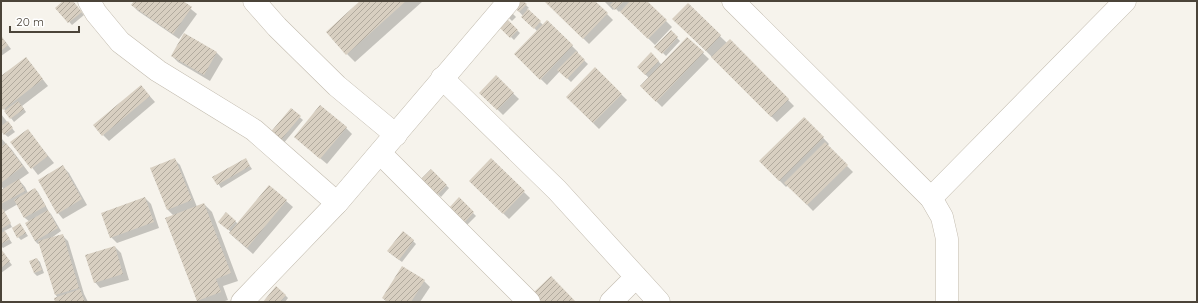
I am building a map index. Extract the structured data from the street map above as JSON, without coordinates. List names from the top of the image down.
{
  "scale_bar": "20 m"
}
